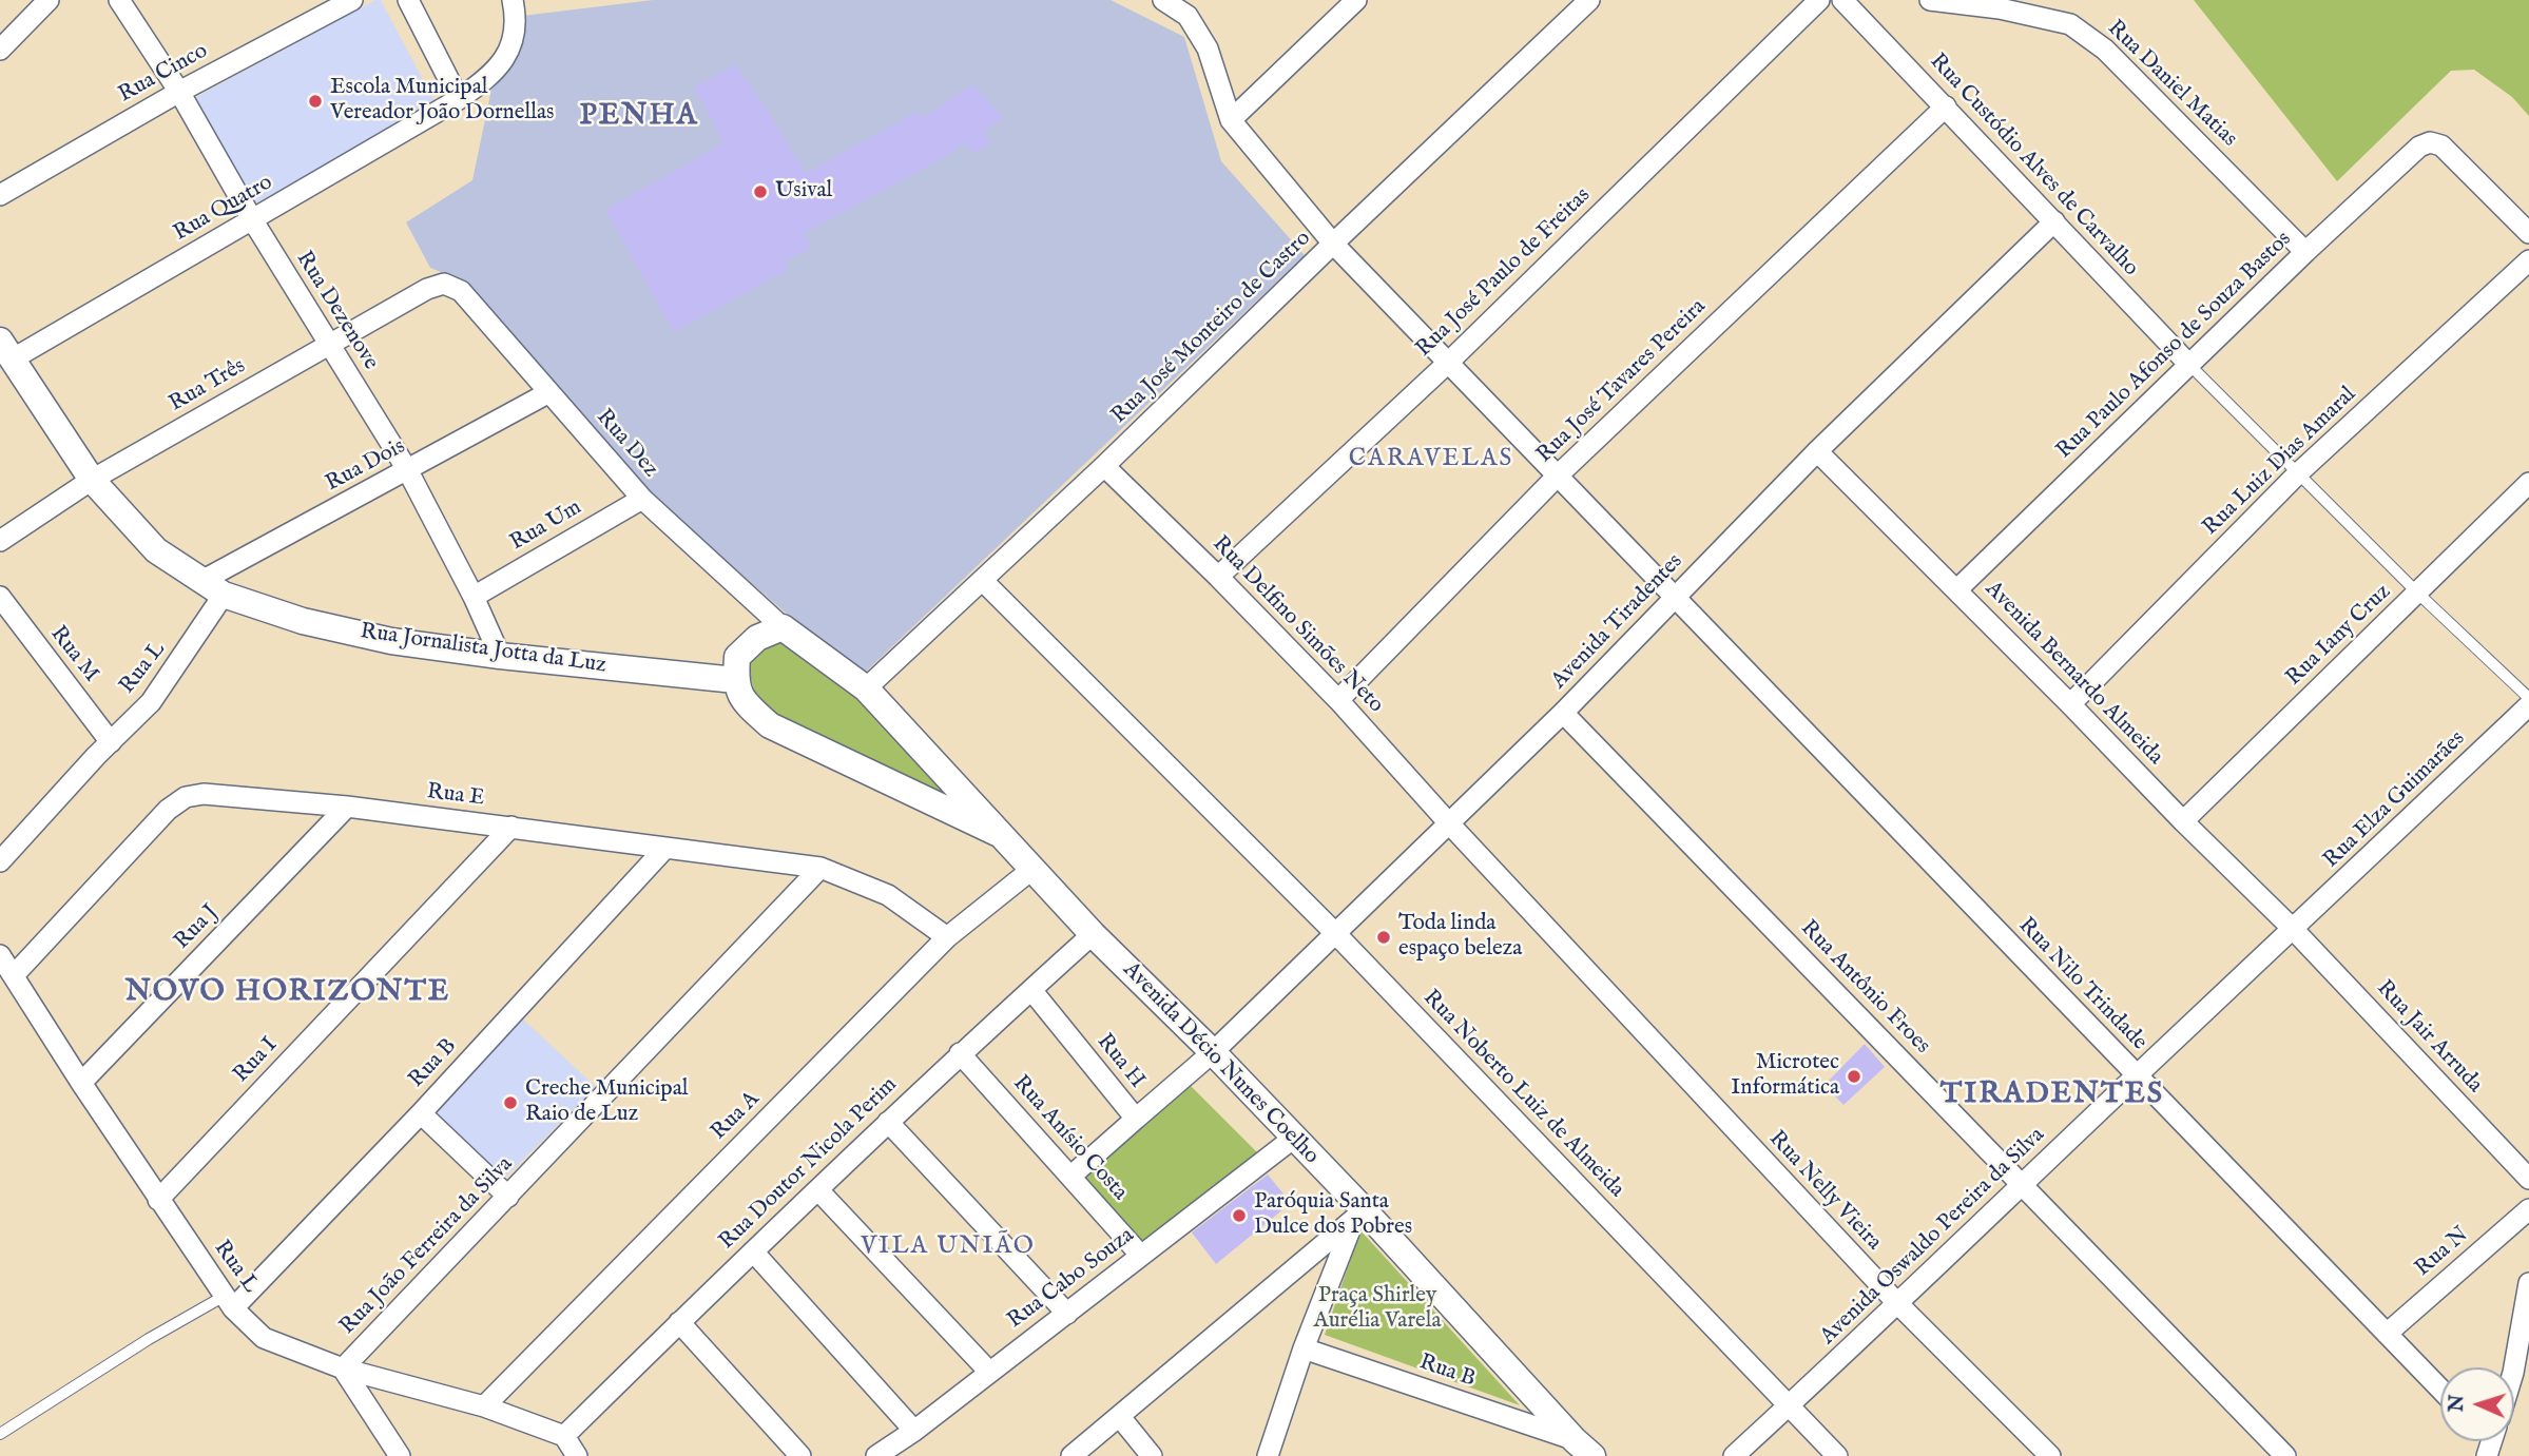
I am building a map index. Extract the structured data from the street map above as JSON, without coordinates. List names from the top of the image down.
{
  "streets": {
    "street": [
      "Rua Cinco",
      "Rua Daniel Matias",
      "Rua Custódio Alves de Carvalho",
      "Rua Quatro",
      "Rua José Paulo de Freitas",
      "Rua Dezenove",
      "Rua José Monteiro de Castro",
      "Rua Paulo Afonso de Souza Bastos",
      "Rua José Tavares Pereira",
      "Rua Três",
      "Rua Dez",
      "Rua Luiz Dias Amaral",
      "Rua Dois",
      "Rua Um",
      "Avenida Tiradentes",
      "Rua Delfino Simões Neto",
      "Rua Iany Cruz",
      "Rua Jornalista Jotta da Luz",
      "Rua M",
      "Rua L",
      "Avenida Bernardo Almeida",
      "Rua E",
      "Rua Elza Guimarães",
      "Rua J",
      "Rua Nilo Trindade",
      "Rua Antônio Froes",
      "Rua Jair Arruda",
      "Rua I",
      "Rua H",
      "Rua B",
      "Avenida Décio Nunes Coelho",
      "Rua Noberto Luiz de Almeida",
      "Rua A",
      "Rua Anísio Costa",
      "Rua Doutor Nicola Perim",
      "Rua Nelly Vieira",
      "Avenida Oswaldo Pereira da Silva",
      "Rua João Ferreira da Silva",
      "Rua N",
      "Rua Cabo Souza"
    ]
  },
  "crossings": [
    ["Rua Cinco", "Rua Dezenove"],
    ["Rua Daniel Matias", "Rua Paulo Afonso de Souza Bastos"],
    ["Rua Custódio Alves de Carvalho", "Rua Paulo Afonso de Souza Bastos"],
    ["Rua Custódio Alves de Carvalho", "Rua José Tavares Pereira"],
    ["Rua Custódio Alves de Carvalho", "Avenida Tiradentes"],
    ["Rua Quatro", "Rua Dezenove"],
    ["Rua Quatro", "Rua Jornalista Jotta da Luz"],
    ["Rua José Paulo de Freitas", "Rua Delfino Simões Neto"],
    ["Rua José Paulo de Freitas", "Rua Nilo Trindade"],
    ["Rua Dezenove", "Rua Três"],
    ["Rua Dezenove", "Rua Dois"],
    ["Rua Dezenove", "Rua Um"],
    ["Rua Dezenove", "Rua Jornalista Jotta da Luz"],
    ["Rua José Monteiro de Castro", "Rua Delfino Simões Neto"],
    ["Rua José Monteiro de Castro", "Rua Nilo Trindade"],
    ["Rua José Monteiro de Castro", "Avenida Décio Nunes Coelho"],
    ["Rua José Monteiro de Castro", "Rua Noberto Luiz de Almeida"],
    ["Rua Paulo Afonso de Souza Bastos", "Avenida Bernardo Almeida"],
    ["Rua José Tavares Pereira", "Rua Delfino Simões Neto"],
    ["Rua José Tavares Pereira", "Rua Nilo Trindade"],
    ["Rua Três", "Rua Dez"],
    ["Rua Três", "Rua Jornalista Jotta da Luz"],
    ["Rua Dez", "Rua Dois"],
    ["Rua Dez", "Rua Um"],
    ["Rua Dez", "Avenida Décio Nunes Coelho"],
    ["Rua Luiz Dias Amaral", "Avenida Bernardo Almeida"],
    ["Rua Dois", "Rua Jornalista Jotta da Luz"],
    ["Rua Dois", "Rua L"],
    ["Avenida Tiradentes", "Rua Delfino Simões Neto"],
    ["Avenida Tiradentes", "Avenida Bernardo Almeida"],
    ["Avenida Tiradentes", "Rua Nilo Trindade"],
    ["Avenida Tiradentes", "Rua Antônio Froes"],
    ["Avenida Tiradentes", "Rua H"],
    ["Avenida Tiradentes", "Avenida Décio Nunes Coelho"],
    ["Avenida Tiradentes", "Rua Noberto Luiz de Almeida"],
    ["Avenida Tiradentes", "Rua Nelly Vieira"],
    ["Rua Delfino Simões Neto", "Rua Nelly Vieira"],
    ["Rua Iany Cruz", "Avenida Bernardo Almeida"],
    ["Rua Jornalista Jotta da Luz", "Rua L"],
    ["Rua M", "Rua L"],
    ["Rua L", "Rua E"],
    ["Rua L", "Rua J"],
    ["Rua L", "Rua I"],
    ["Rua L", "Rua B"],
    ["Rua L", "Rua A"],
    ["Rua L", "Rua Doutor Nicola Perim"],
    ["Rua L", "Rua João Ferreira da Silva"],
    ["Avenida Bernardo Almeida", "Rua Elza Guimarães"],
    ["Avenida Bernardo Almeida", "Rua Jair Arruda"],
    ["Avenida Bernardo Almeida", "Avenida Oswaldo Pereira da Silva"],
    ["Rua E", "Rua J"],
    ["Rua E", "Rua I"],
    ["Rua E", "Rua B"],
    ["Rua E", "Rua A"],
    ["Rua E", "Rua João Ferreira da Silva"],
    ["Rua Elza Guimarães", "Rua Jair Arruda"],
    ["Rua Elza Guimarães", "Avenida Oswaldo Pereira da Silva"],
    ["Rua Nilo Trindade", "Avenida Oswaldo Pereira da Silva"],
    ["Rua Nilo Trindade", "Rua N"],
    ["Rua Antônio Froes", "Avenida Oswaldo Pereira da Silva"],
    ["Rua Jair Arruda", "Avenida Oswaldo Pereira da Silva"],
    ["Rua H", "Avenida Décio Nunes Coelho"],
    ["Rua H", "Rua Doutor Nicola Perim"],
    ["Rua B", "Avenida Décio Nunes Coelho"],
    ["Avenida Décio Nunes Coelho", "Rua A"],
    ["Avenida Décio Nunes Coelho", "Rua Doutor Nicola Perim"],
    ["Avenida Décio Nunes Coelho", "Rua Cabo Souza"],
    ["Rua Noberto Luiz de Almeida", "Avenida Oswaldo Pereira da Silva"],
    ["Rua Anísio Costa", "Rua Doutor Nicola Perim"],
    ["Rua Anísio Costa", "Rua Cabo Souza"],
    ["Rua Nelly Vieira", "Avenida Oswaldo Pereira da Silva"]
  ],
  "districts": [
    "PENHA",
    "CARAVELAS",
    "NOVO HORIZONTE",
    "TIRADENTES",
    "VILA UNIÃO"
  ],
  "parks": ["Praça Shirley Aurélia Varela"],
  "places": [
    "Escola Municipal Vereador João Dornellas",
    "Usival",
    "Toda linda espaço beleza",
    "Microtec Informática",
    "Creche Municipal Raio de Luz",
    "Paróquia Santa Dulce dos Pobres"
  ],
  "north": "left"
}
